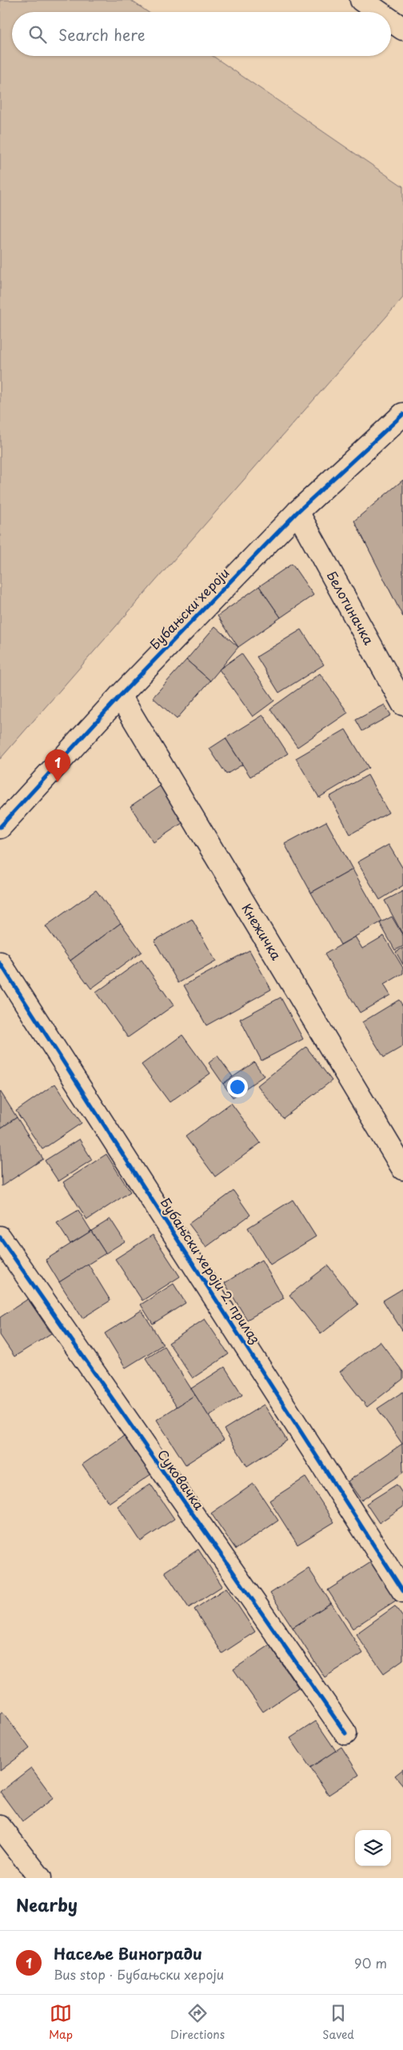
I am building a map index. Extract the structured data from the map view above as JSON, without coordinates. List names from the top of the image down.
{
  "streets": {
    "street": [
      "Белотиначка",
      "Бубањски хероји",
      "Кнежичка",
      "Бубањски хероји 2. прилаз",
      "Суковачка"
    ]
  },
  "crossings": [
    ["Белотиначка", "Бубањски хероји"],
    ["Бубањски хероји", "Кнежичка"]
  ],
  "page": {
    "search": "Search here",
    "pins": "1",
    "heading": "Nearby",
    "list": [
      {
        "mark": "1",
        "name": "Насеље Виногради",
        "note": "Bus stop · Бубањски хероји",
        "value": "90 m"
      }
    ],
    "nav": ["Map", "Directions", "Saved"]
  }
}
